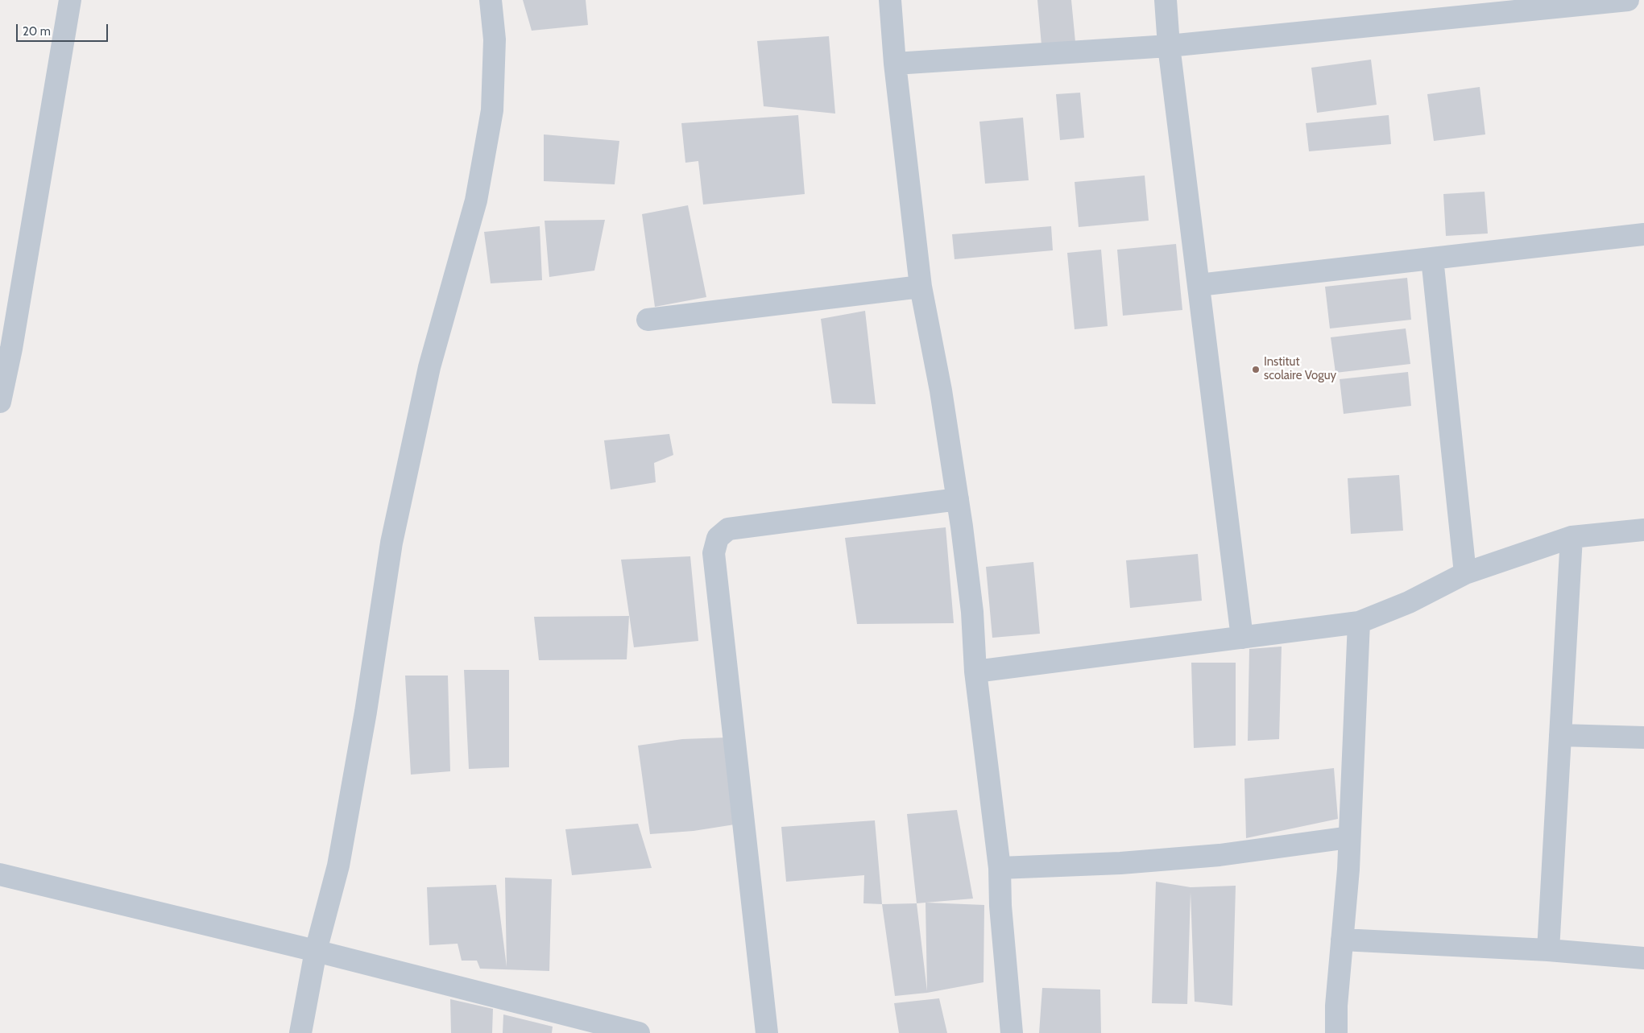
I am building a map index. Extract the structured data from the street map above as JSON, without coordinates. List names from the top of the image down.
{
  "places": ["Institut scolaire Voguy"],
  "scale_bar": "20 m"
}
